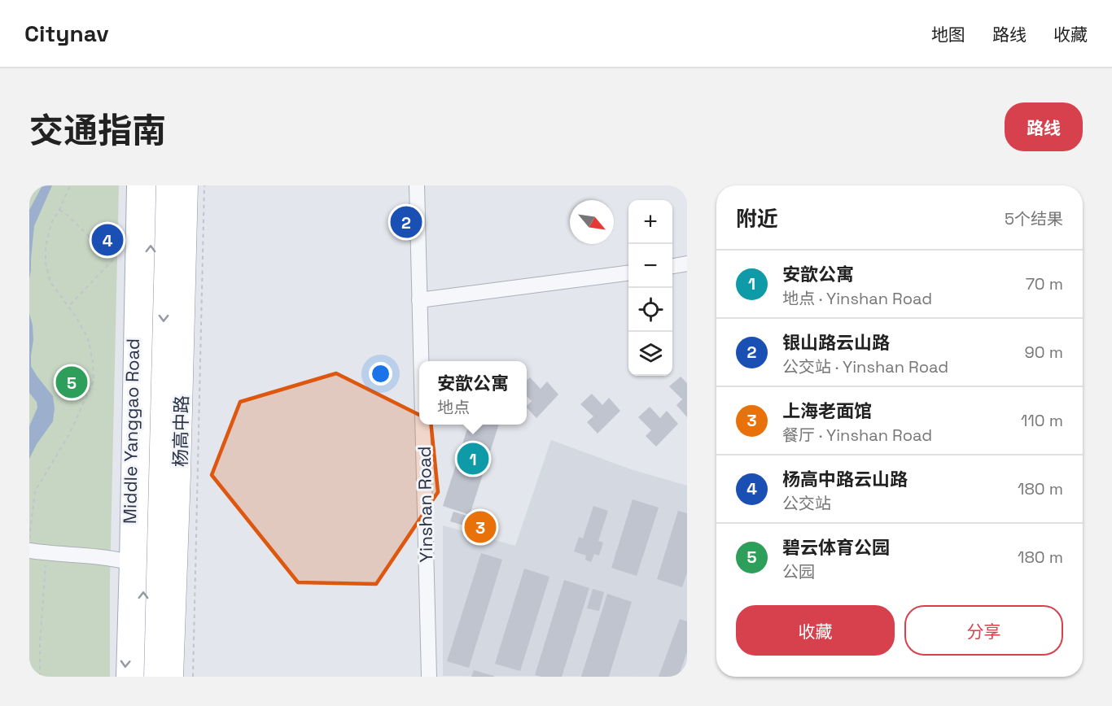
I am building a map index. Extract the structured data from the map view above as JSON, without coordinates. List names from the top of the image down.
{
  "streets": {
    "highway": ["杨高中路"],
    "main road": ["Middle Yanggao Road"],
    "street": ["Yinshan Road"]
  },
  "north": "bottom right",
  "page": {
    "header": "Citynav",
    "nav": ["地图", "路线", "收藏"],
    "title": "交通指南",
    "buttons": [
      "路线",
      ["收藏", "分享"]
    ],
    "heading": ["附近", "5个结果"],
    "map_buttons": ["+", "−"],
    "pins": [
      "2",
      "4",
      "5",
      "1",
      "3"
    ],
    "list": [
      {
        "mark": "1",
        "name": "安歆公寓",
        "note": "地点 · Yinshan Road",
        "value": "70 m"
      },
      {
        "mark": "2",
        "name": "银山路云山路",
        "note": "公交站 · Yinshan Road",
        "value": "90 m"
      },
      {
        "mark": "3",
        "name": "上海老面馆",
        "note": "餐厅 · Yinshan Road",
        "value": "110 m"
      },
      {
        "mark": "4",
        "name": "杨高中路云山路",
        "note": "公交站",
        "value": "180 m"
      },
      {
        "mark": "5",
        "name": "碧云体育公园",
        "note": "公园",
        "value": "180 m"
      }
    ],
    "popup": ["安歆公寓", "地点"]
  }
}
